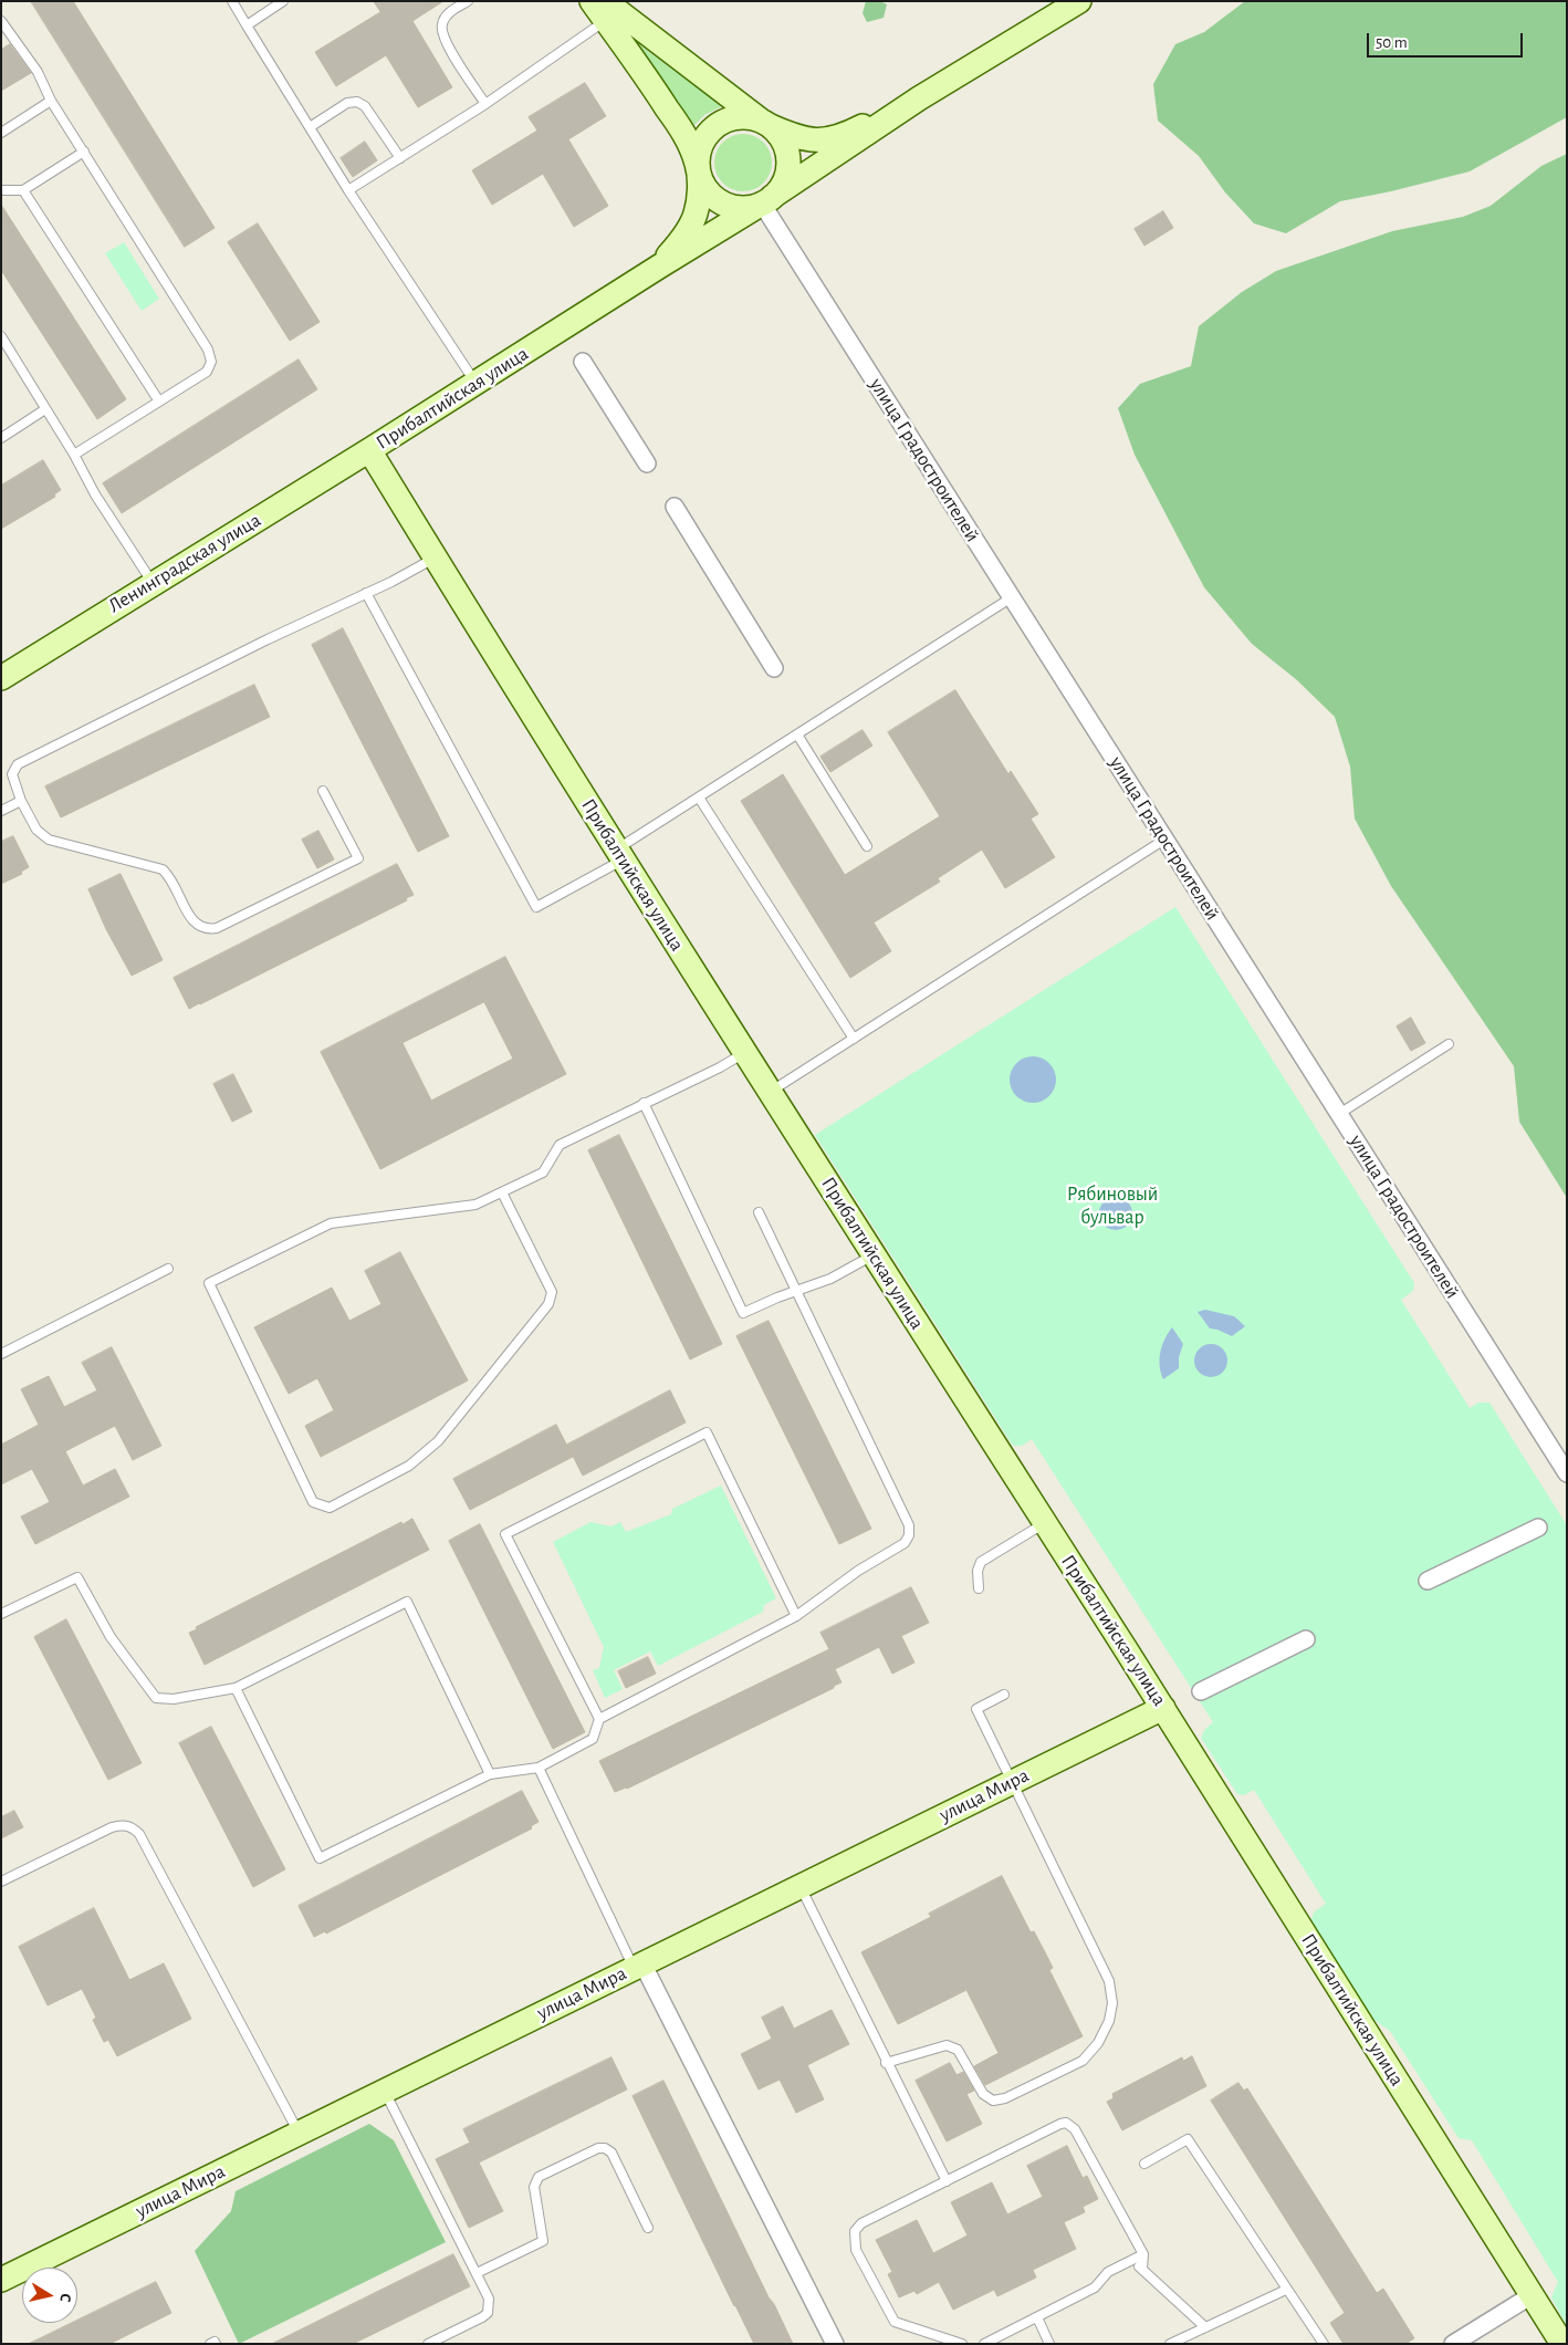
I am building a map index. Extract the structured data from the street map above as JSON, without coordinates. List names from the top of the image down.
{
  "streets": {
    "street": [
      "Прибалтийская улица",
      "улица Градостроителей",
      "Ленинградская улица",
      "улица Мира"
    ]
  },
  "crossings": [
    ["Прибалтийская улица", "улица Градостроителей"],
    ["Прибалтийская улица", "Ленинградская улица"],
    ["Прибалтийская улица", "улица Мира"]
  ],
  "parks": ["Рябиновый бульвар"],
  "scale_bar": "50 m",
  "north": "right"
}
